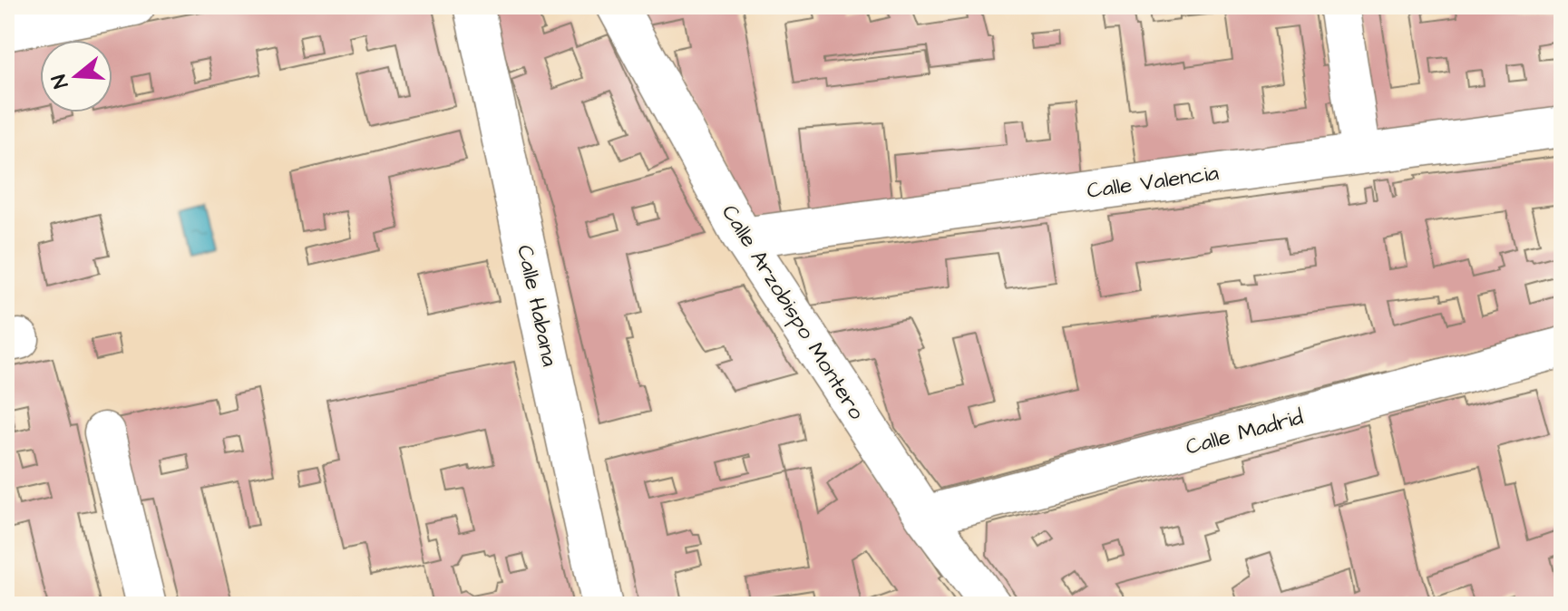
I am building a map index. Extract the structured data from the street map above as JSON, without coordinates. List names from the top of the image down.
{
  "streets": {
    "street": [
      "Calle Valencia",
      "Calle Habana",
      "Calle Arzobispo Montero",
      "Calle Madrid"
    ]
  },
  "crossings": [
    ["Calle Valencia", "Calle Arzobispo Montero"],
    ["Calle Arzobispo Montero", "Calle Madrid"]
  ],
  "north": "left"
}
